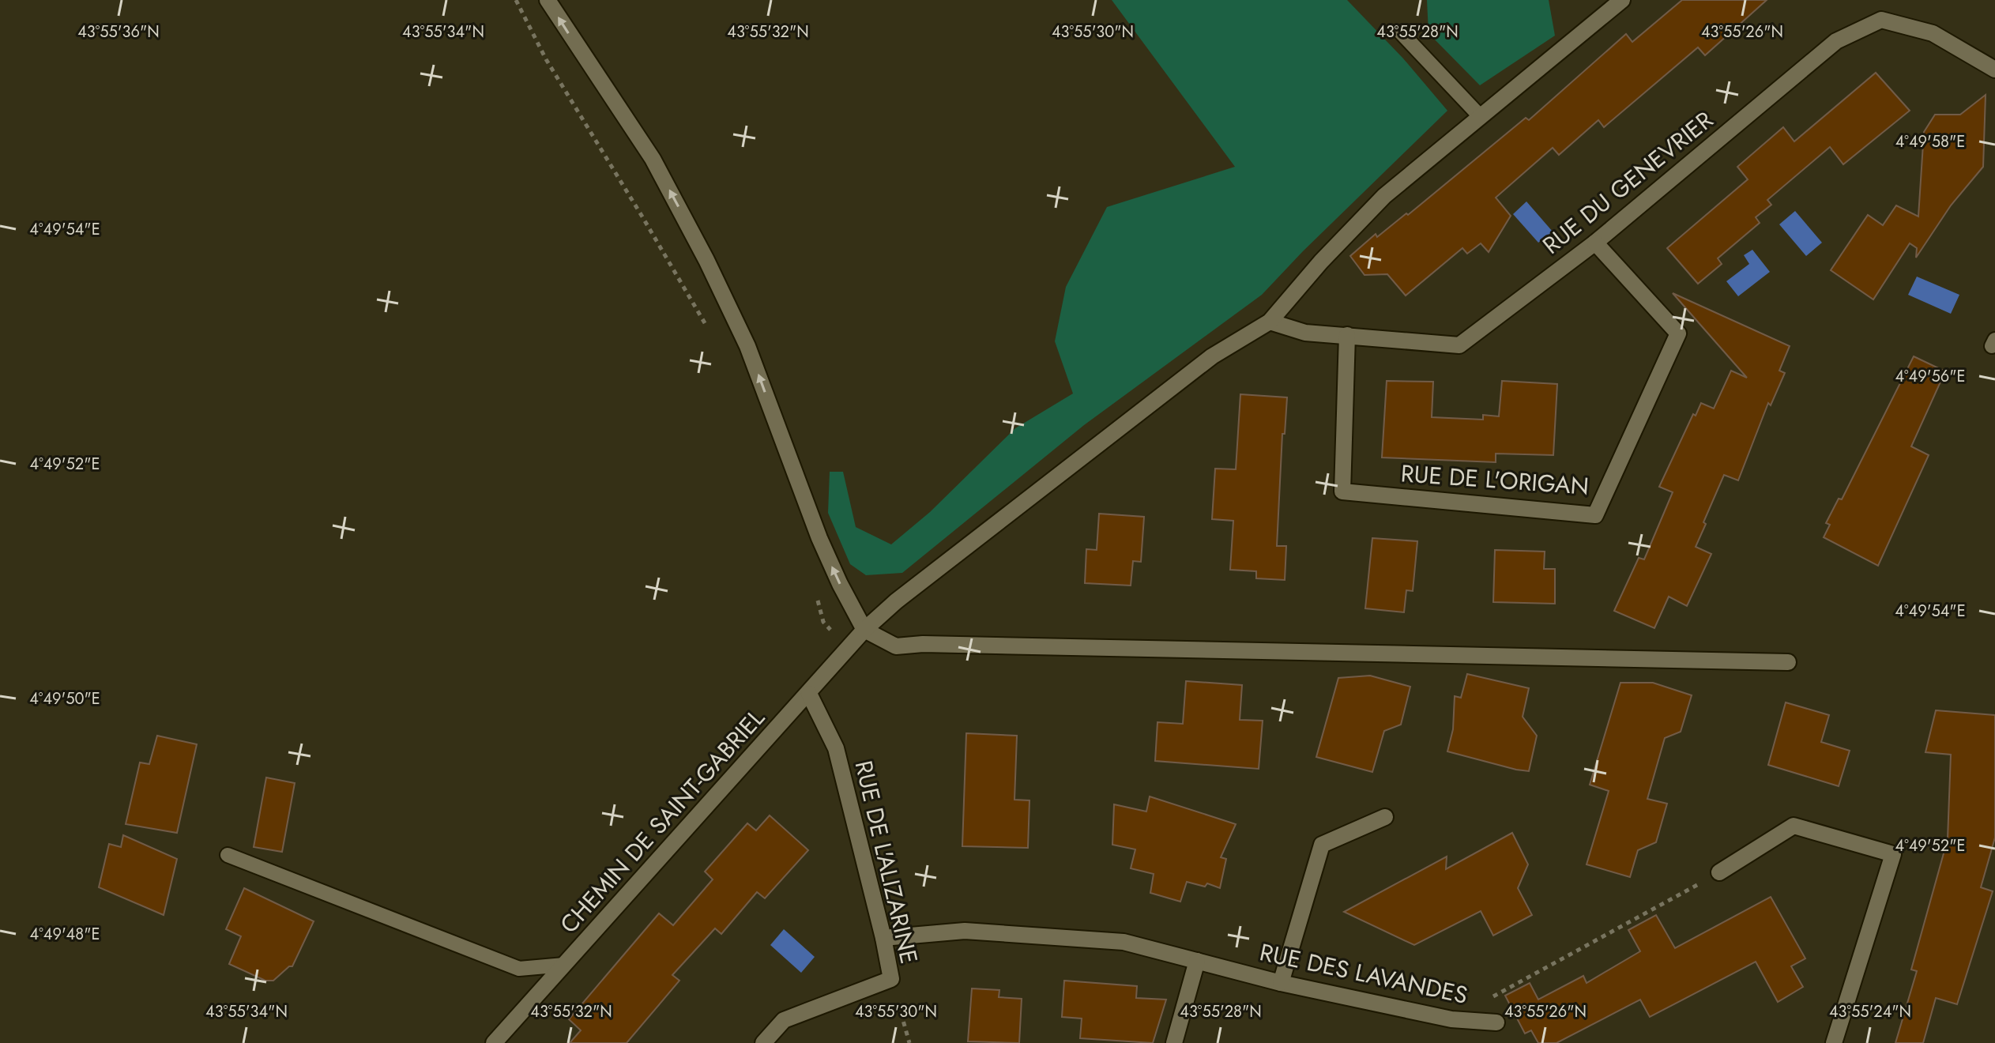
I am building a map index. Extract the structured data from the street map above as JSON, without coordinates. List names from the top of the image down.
{
  "streets": {
    "street": [
      "RUE DU GENEVRIER",
      "RUE DE L'ORIGAN",
      "CHEMIN DE SAINT-GABRIEL",
      "RUE DE L'ALIZARINE",
      "RUE DES LAVANDES"
    ]
  },
  "crossings": [
    ["RUE DU GENEVRIER", "RUE DE L'ORIGAN"],
    ["RUE DU GENEVRIER", "CHEMIN DE SAINT-GABRIEL"],
    ["CHEMIN DE SAINT-GABRIEL", "RUE DE L'ALIZARINE"],
    ["RUE DE L'ALIZARINE", "RUE DES LAVANDES"]
  ],
  "coordinates": [
    "43°55'36\"N",
    "43°55'34\"N",
    "43°55'32\"N",
    "43°55'30\"N",
    "43°55'28\"N",
    "43°55'26\"N",
    "4°49'58\"E",
    "4°49'54\"E",
    "4°49'56\"E",
    "4°49'52\"E",
    "4°49'50\"E",
    "4°49'48\"E",
    "43°55'24\"N"
  ]
}
